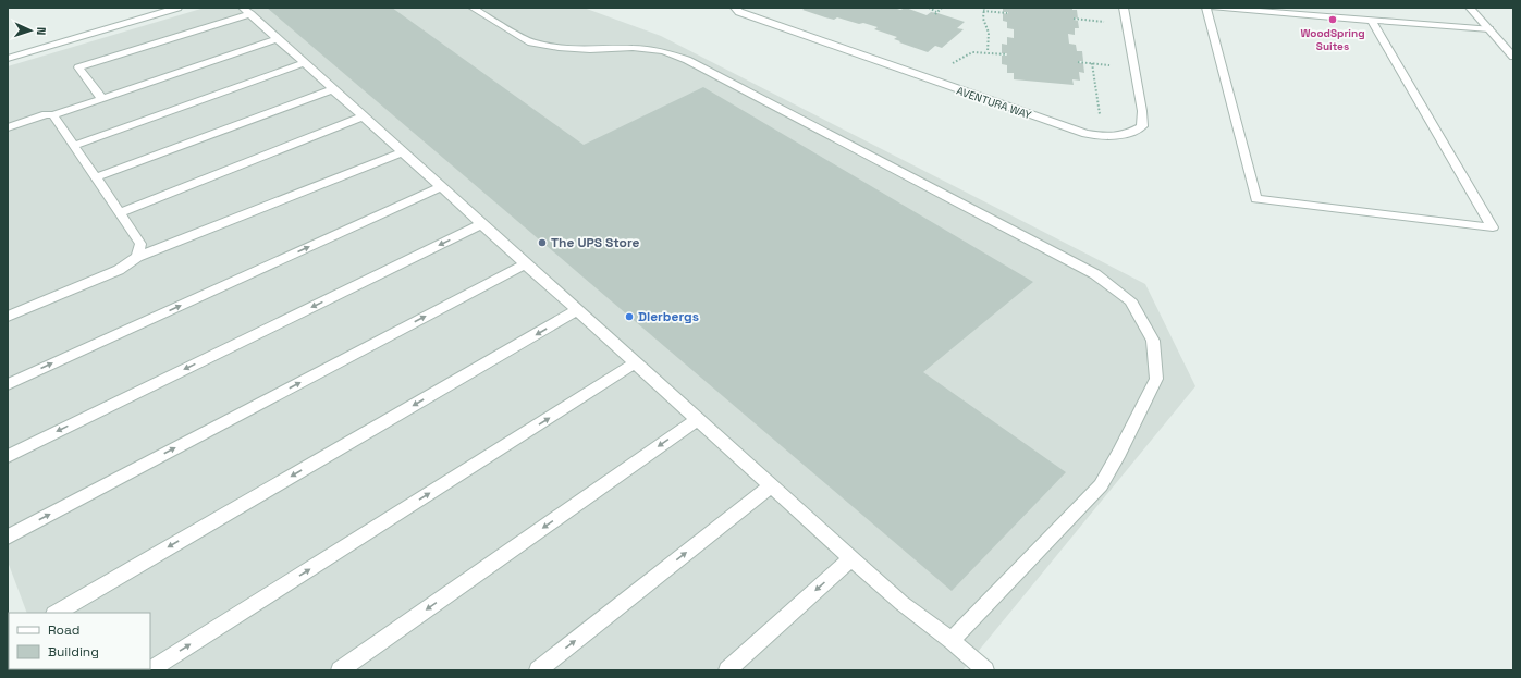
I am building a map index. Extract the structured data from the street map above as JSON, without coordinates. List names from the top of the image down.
{
  "streets": {
    "street": ["AVENTURA WAY"]
  },
  "places": ["WoodSpring Suites", "The UPS Store", "Dierbergs"],
  "legend": ["Road", "Building"],
  "north": "right"
}
